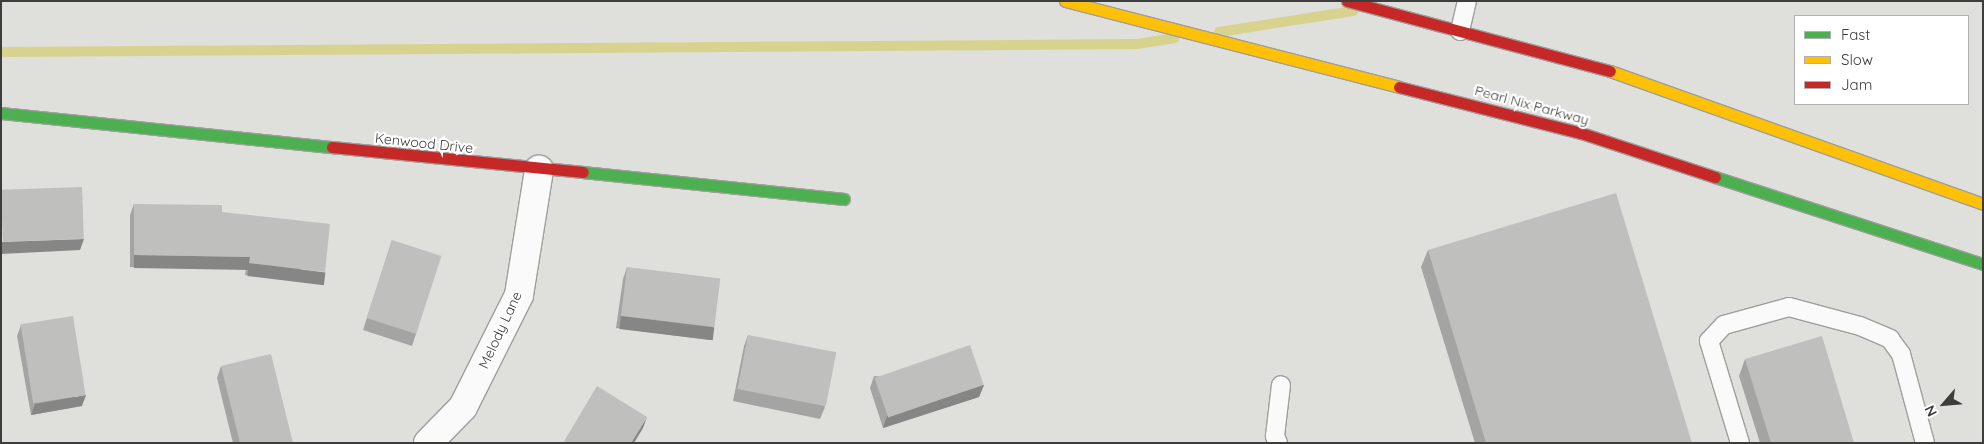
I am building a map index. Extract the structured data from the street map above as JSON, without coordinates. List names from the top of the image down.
{
  "streets": {
    "main road": ["Pearl Nix Parkway", "Kenwood Drive"],
    "street": ["Melody Lane"]
  },
  "crossings": [
    ["Kenwood Drive", "Melody Lane"]
  ],
  "legend": ["Fast", "Slow", "Jam"],
  "north": "bottom left"
}
